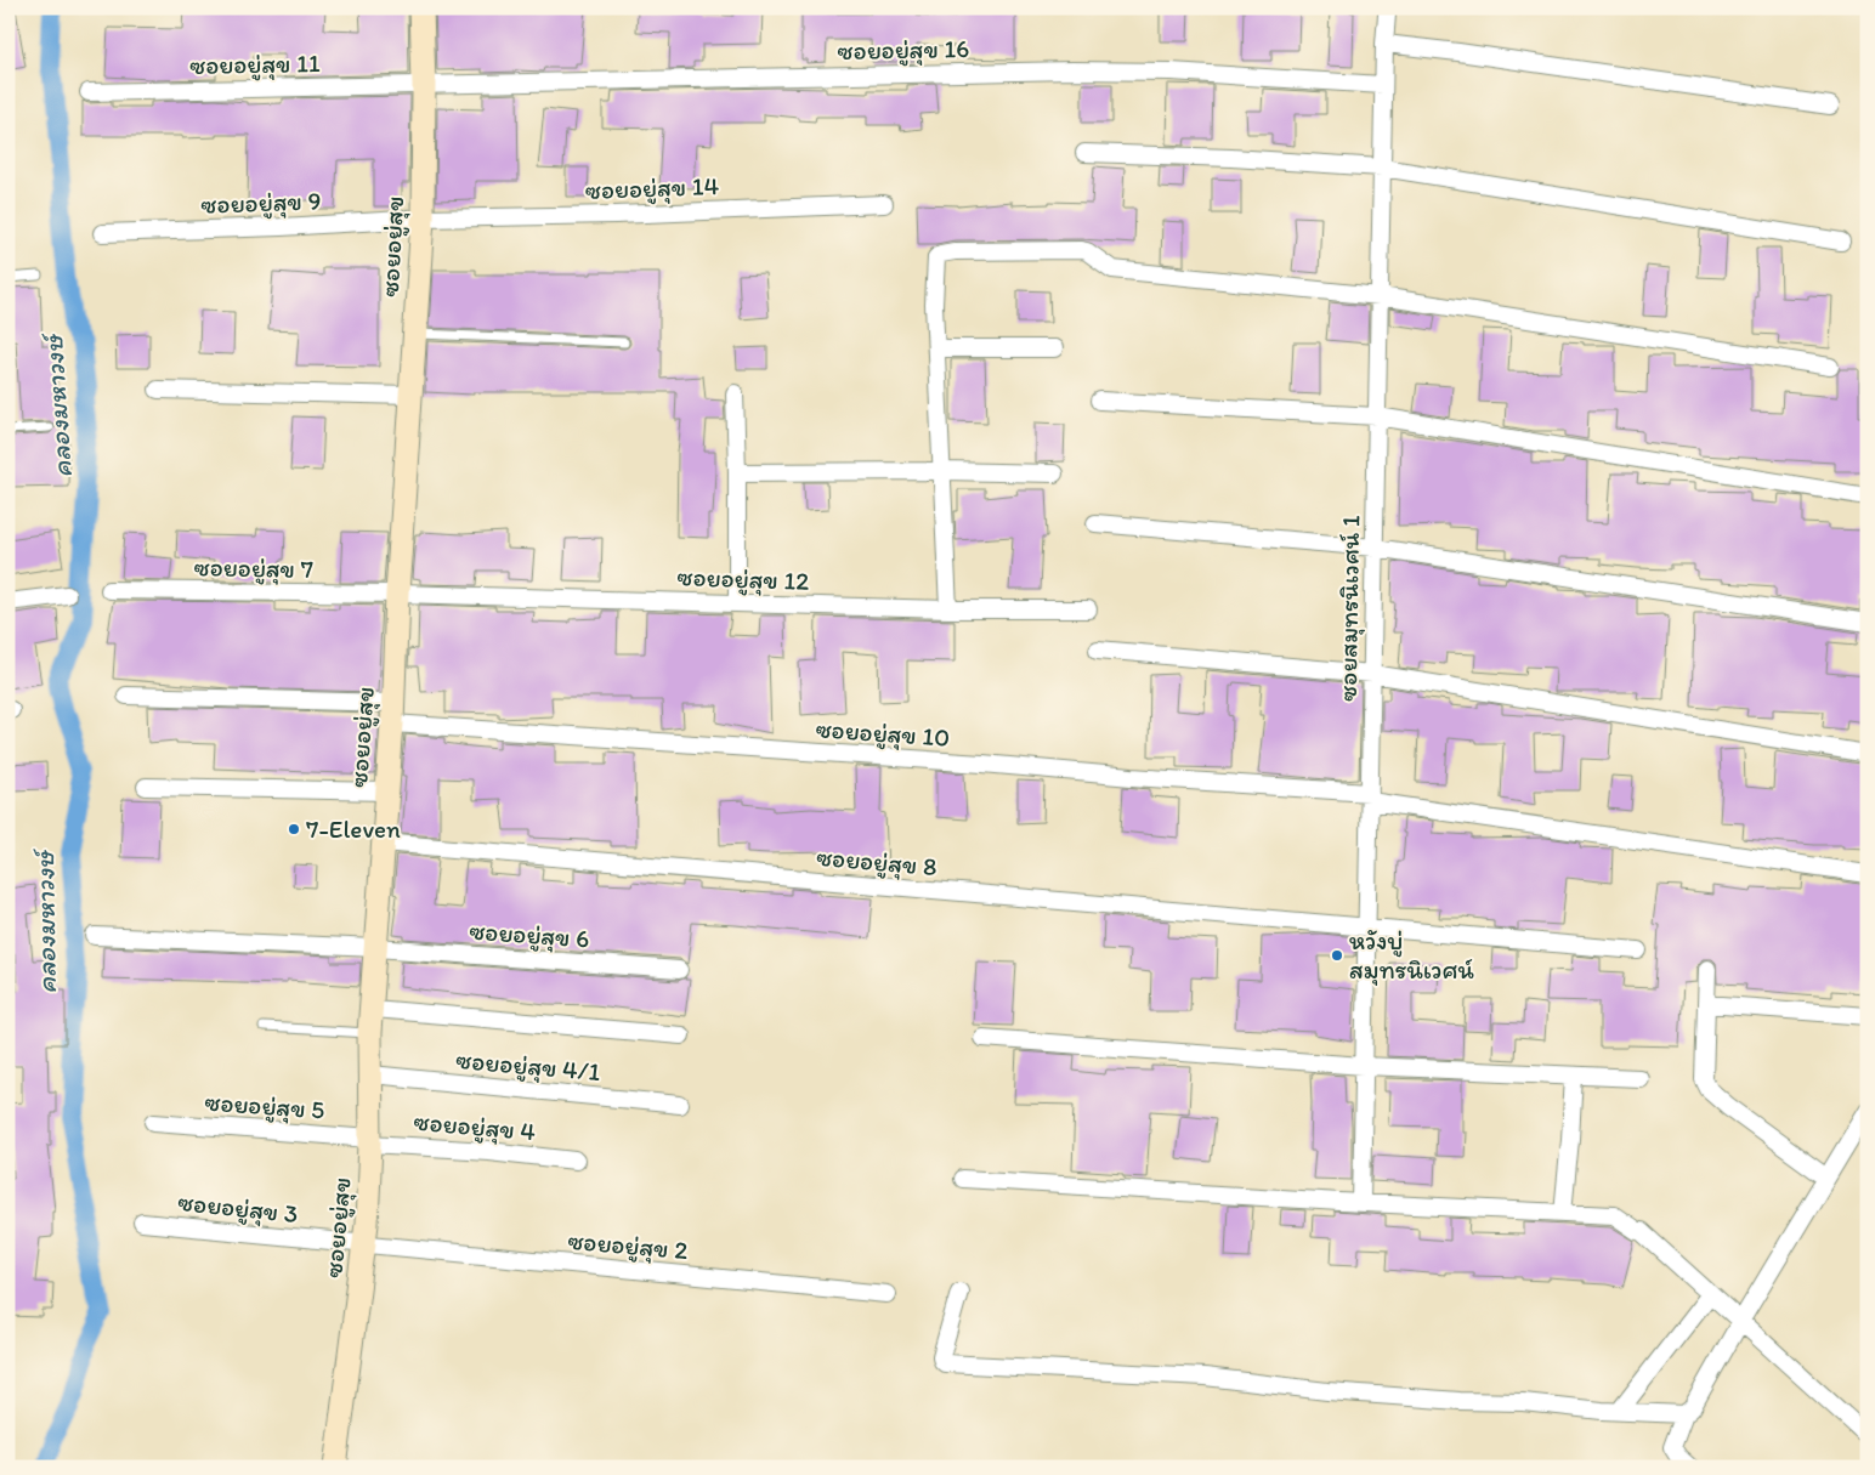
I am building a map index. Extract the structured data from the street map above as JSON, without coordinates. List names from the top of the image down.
{
  "streets": {
    "street": [
      "ซอยอยู่สุข 16",
      "ซอยอยู่สุข 11",
      "ซอยอยู่สุข 14",
      "ซอยอยู่สุข 9",
      "ซอยอยู่สุข",
      "ซอยอยู่สุข 7",
      "ซอยอยู่สุข 12",
      "ซอยสมุทรนิเวศน์ 1",
      "ซอยอยู่สุข 10",
      "ซอยอยู่สุข 8",
      "ซอยอยู่สุข 6",
      "ซอยอยู่สุข 4/1",
      "ซอยอยู่สุข 5",
      "ซอยอยู่สุข 4",
      "ซอยอยู่สุข 3",
      "ซอยอยู่สุข 2"
    ]
  },
  "crossings": [
    ["ซอยอยู่สุข 16", "ซอยอยู่สุข 11"],
    ["ซอยอยู่สุข 16", "ซอยอยู่สุข"],
    ["ซอยอยู่สุข 16", "ซอยสมุทรนิเวศน์ 1"],
    ["ซอยอยู่สุข 11", "ซอยอยู่สุข"],
    ["ซอยอยู่สุข 14", "ซอยอยู่สุข 9"],
    ["ซอยอยู่สุข 14", "ซอยอยู่สุข"],
    ["ซอยอยู่สุข 9", "ซอยอยู่สุข"],
    ["ซอยอยู่สุข", "ซอยอยู่สุข 7"],
    ["ซอยอยู่สุข", "ซอยอยู่สุข 12"],
    ["ซอยอยู่สุข", "ซอยอยู่สุข 10"],
    ["ซอยอยู่สุข", "ซอยอยู่สุข 8"],
    ["ซอยอยู่สุข", "ซอยอยู่สุข 6"],
    ["ซอยอยู่สุข", "ซอยอยู่สุข 4/1"],
    ["ซอยอยู่สุข", "ซอยอยู่สุข 5"],
    ["ซอยอยู่สุข", "ซอยอยู่สุข 4"],
    ["ซอยอยู่สุข", "ซอยอยู่สุข 3"],
    ["ซอยอยู่สุข", "ซอยอยู่สุข 2"],
    ["ซอยอยู่สุข 7", "ซอยอยู่สุข 12"],
    ["ซอยสมุทรนิเวศน์ 1", "ซอยอยู่สุข 10"],
    ["ซอยสมุทรนิเวศน์ 1", "ซอยอยู่สุข 8"],
    ["ซอยอยู่สุข 5", "ซอยอยู่สุข 4"],
    ["ซอยอยู่สุข 3", "ซอยอยู่สุข 2"]
  ],
  "water": ["คลองมหาวงษ์"],
  "places": ["7-Eleven", "หวังบู่ สมุทรนิเวศน์"]
}
